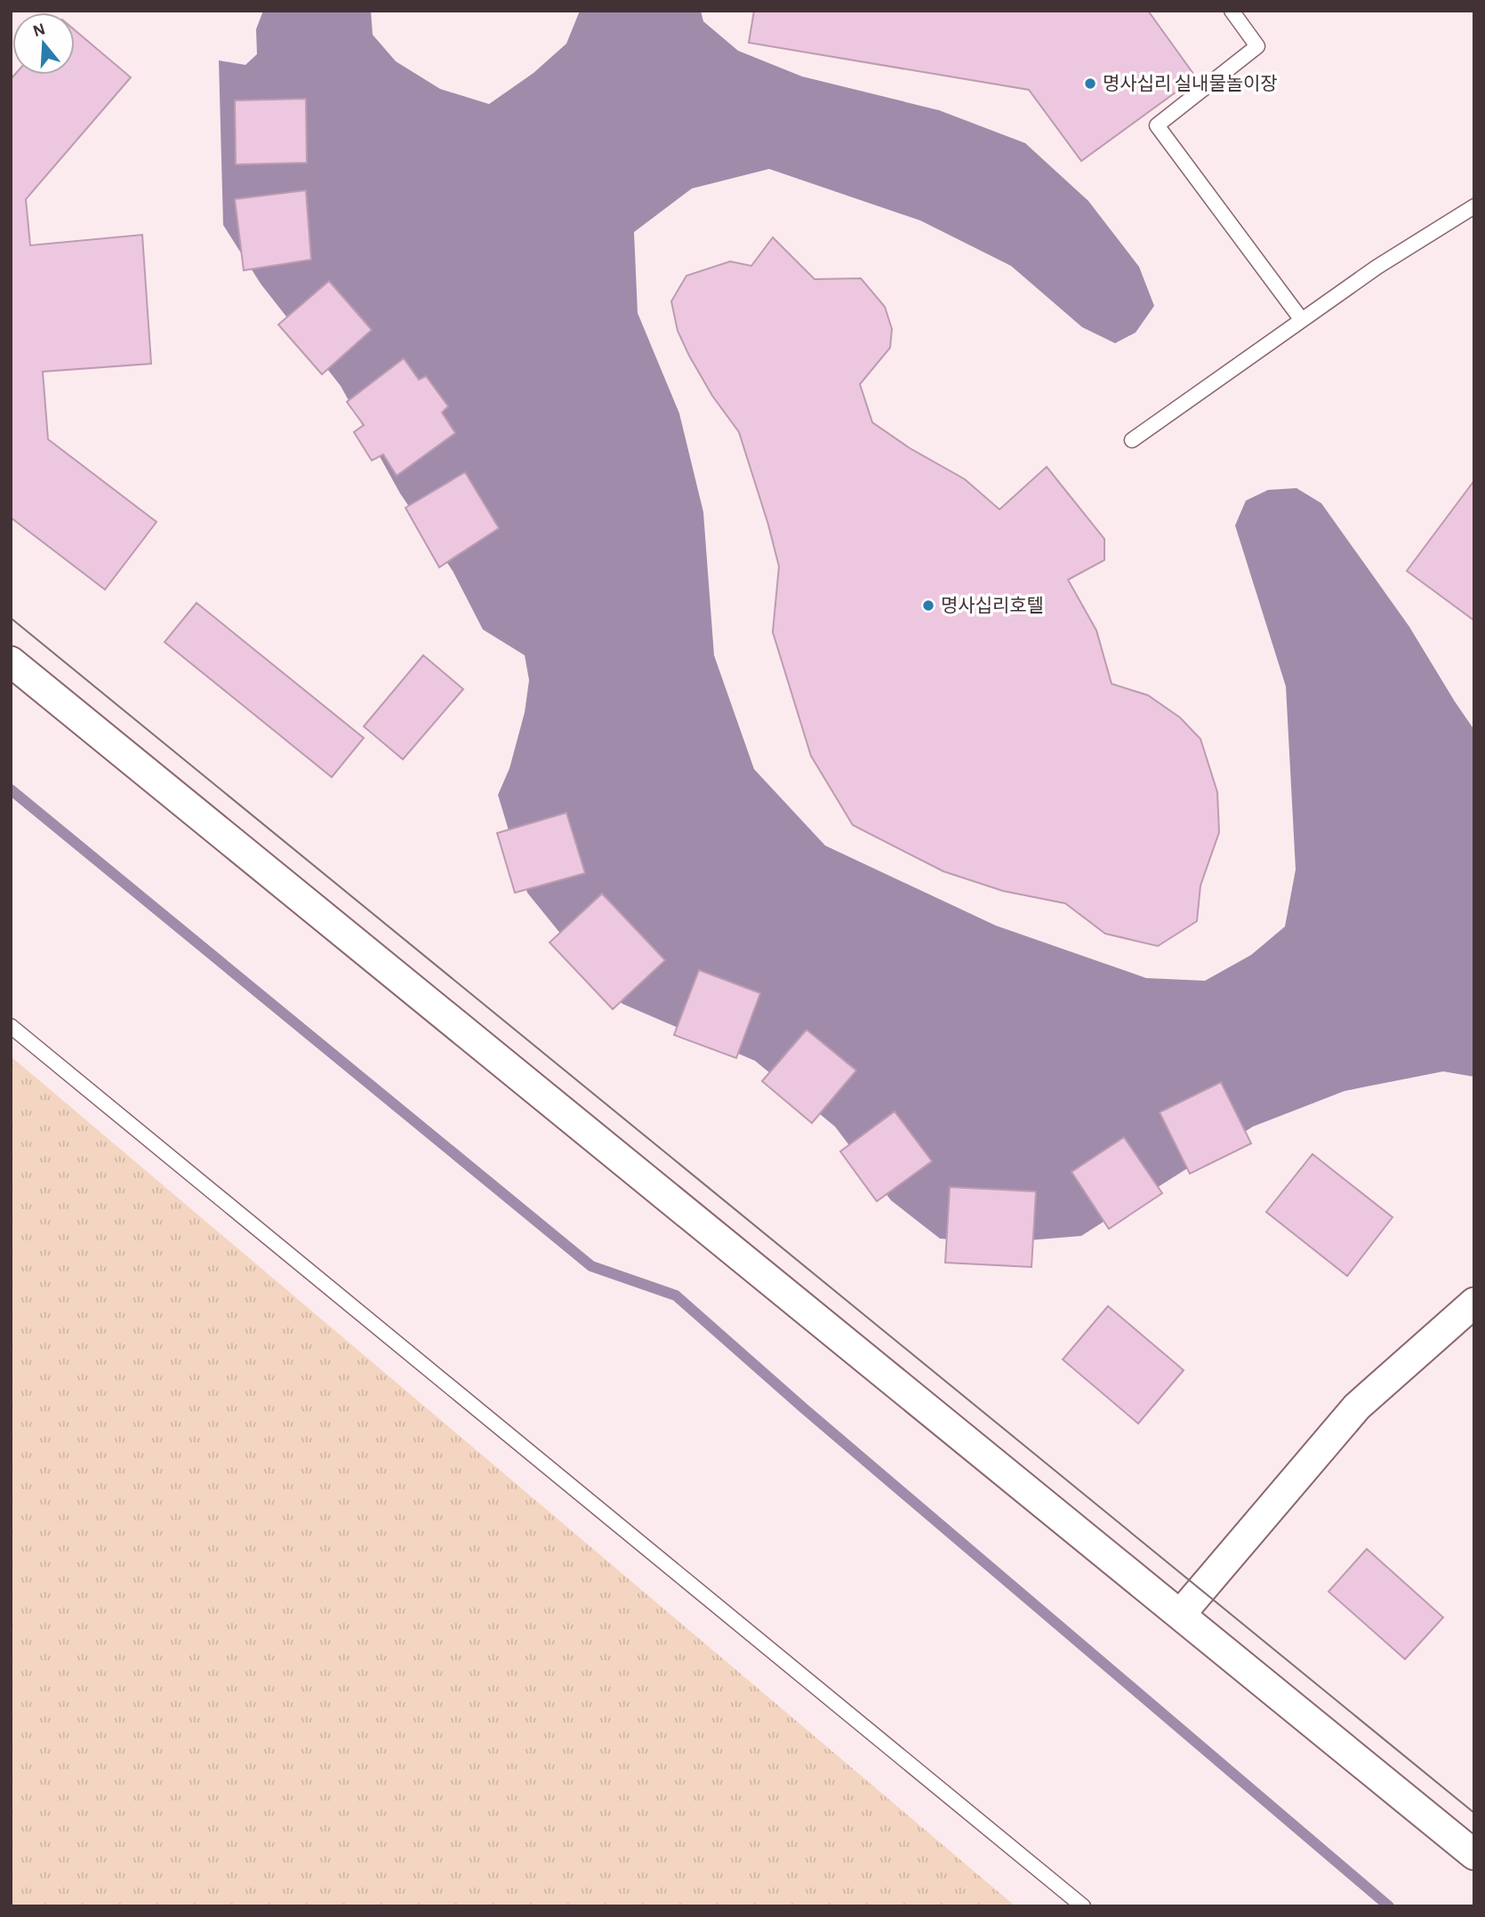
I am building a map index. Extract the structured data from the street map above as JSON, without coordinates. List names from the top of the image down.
{
  "places": ["명사십리 실내물놀이장", "명사십리호텔"],
  "north": "top"
}
